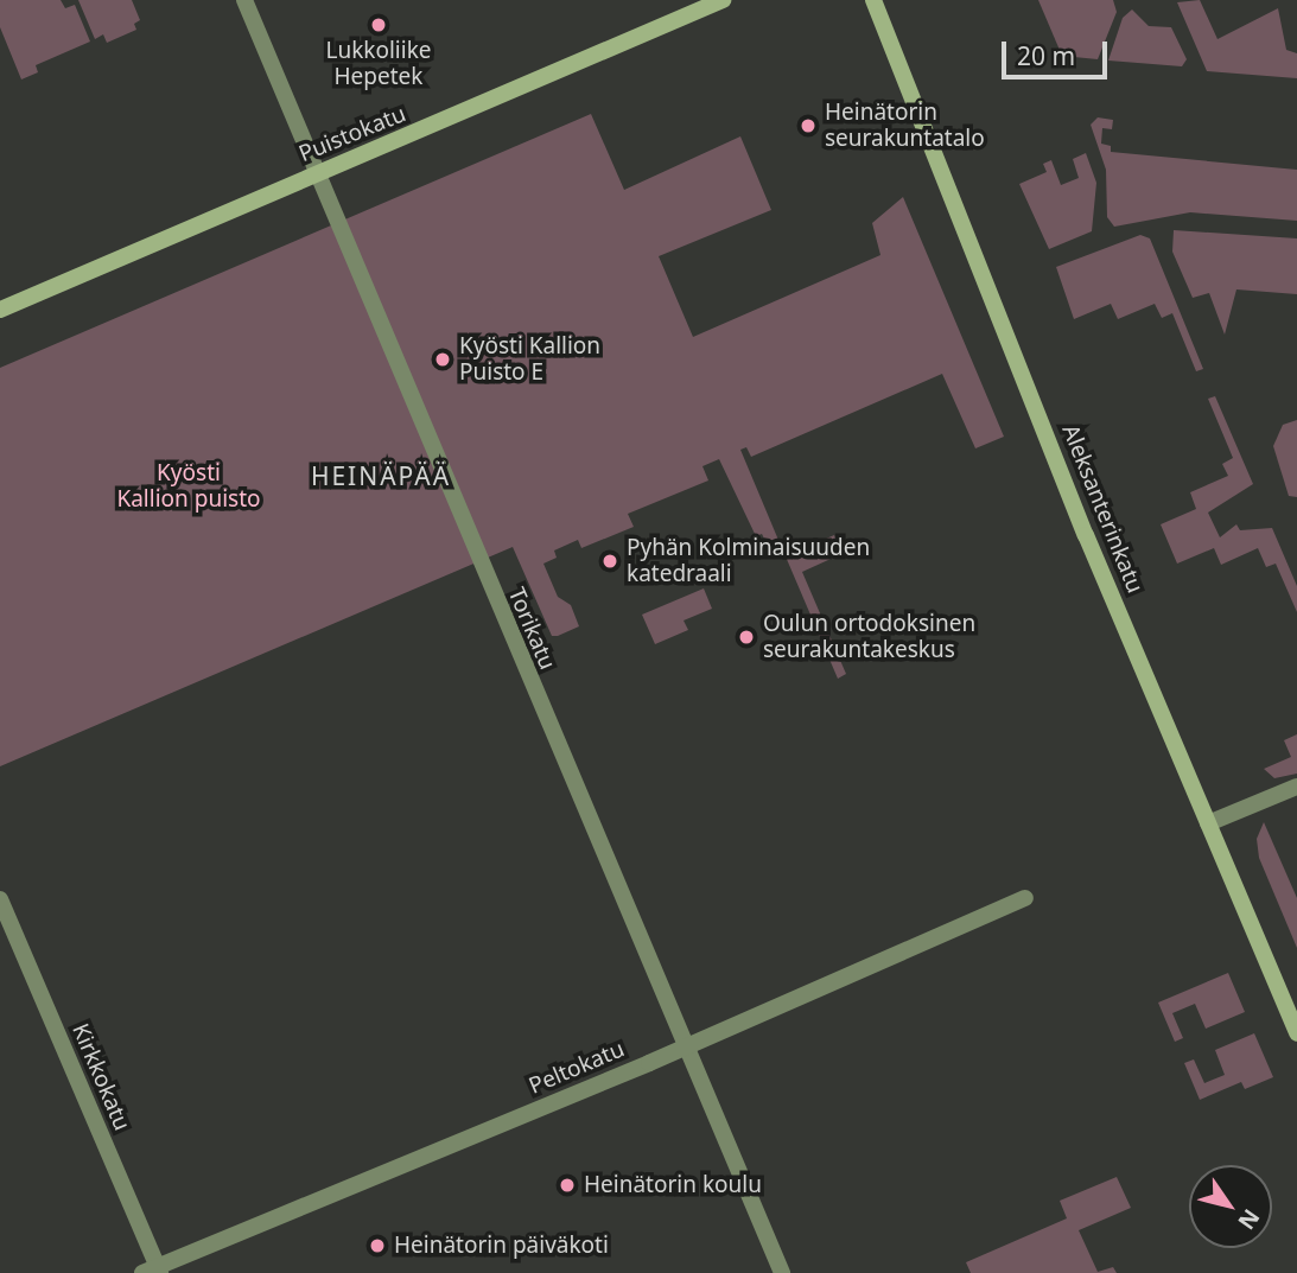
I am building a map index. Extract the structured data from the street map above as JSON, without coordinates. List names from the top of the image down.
{
  "streets": {
    "main road": ["Puistokatu", "Aleksanterinkatu"],
    "street": ["Torikatu", "Peltokatu", "Kirkkokatu"]
  },
  "crossings": [
    ["Puistokatu", "Torikatu"],
    ["Torikatu", "Peltokatu"],
    ["Peltokatu", "Kirkkokatu"]
  ],
  "districts": ["HEINÄPÄÄ"],
  "parks": ["Kyösti Kallion puisto"],
  "places": [
    "Lukkoliike Hepetek",
    "Heinätorin seurakuntatalo",
    "Kyösti Kallion Puisto E",
    "Pyhän Kolminaisuuden katedraali",
    "Oulun ortodoksinen seurakuntakeskus",
    "Heinätorin koulu",
    "Heinätorin päiväkoti"
  ],
  "scale_bar": "20 m",
  "north": "bottom right"
}
